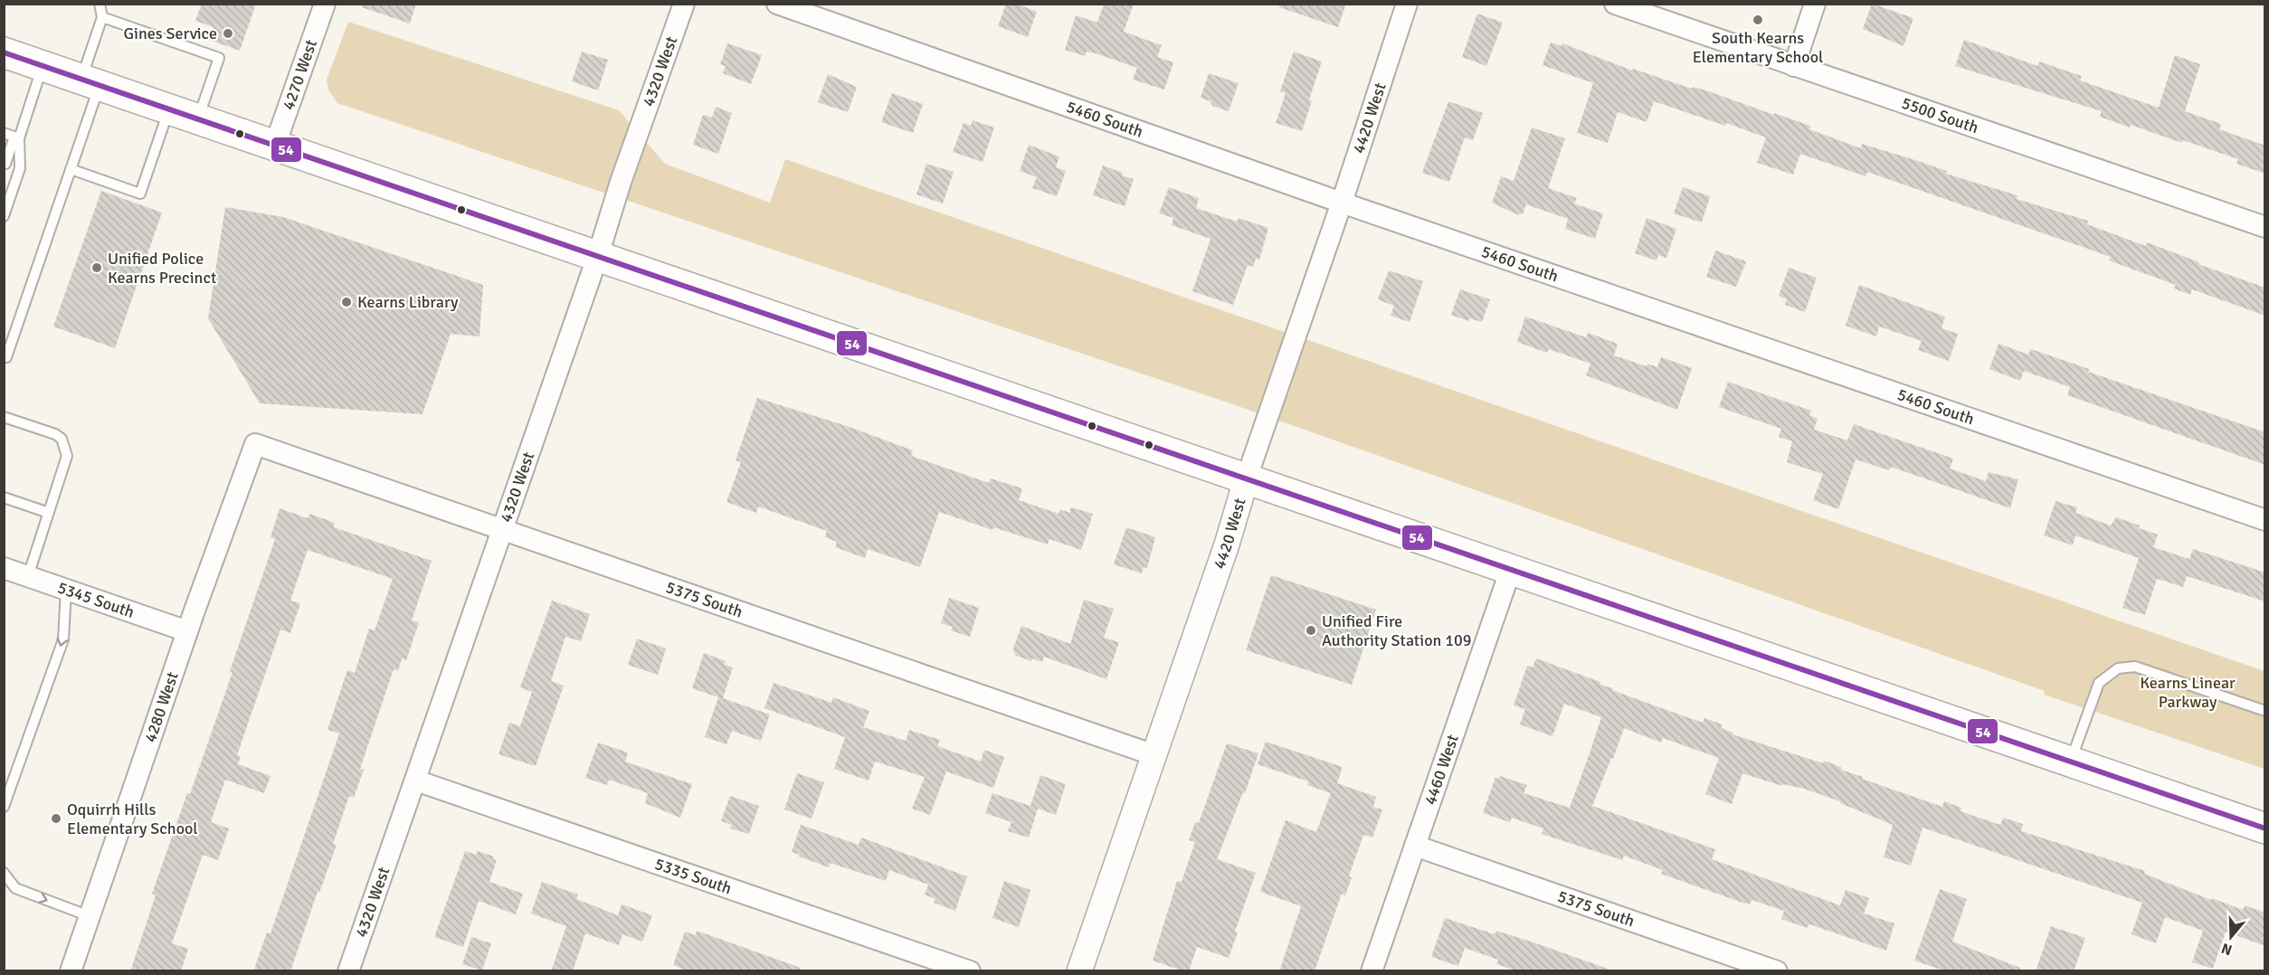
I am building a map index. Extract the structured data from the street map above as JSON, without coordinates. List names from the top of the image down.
{
  "streets": {
    "street": [
      "4320 West",
      "4270 West",
      "5500 South",
      "4420 West",
      "5460 South",
      "5345 South",
      "5375 South",
      "4280 West",
      "4460 West",
      "5335 South"
    ]
  },
  "crossings": [
    ["4320 West", "5375 South"],
    ["4320 West", "5335 South"],
    ["4420 West", "5460 South"],
    ["4420 West", "5375 South"],
    ["5345 South", "4280 West"],
    ["5375 South", "4280 West"],
    ["5375 South", "4460 West"]
  ],
  "parks": ["Kearns Linear Parkway"],
  "places": [
    "South Kearns Elementary School",
    "Gines Service",
    "Unified Police Kearns Precinct",
    "Kearns Library",
    "Unified Fire Authority Station 109",
    "Oquirrh Hills Elementary School"
  ],
  "lines": ["transit line 54"],
  "north": "bottom"
}
